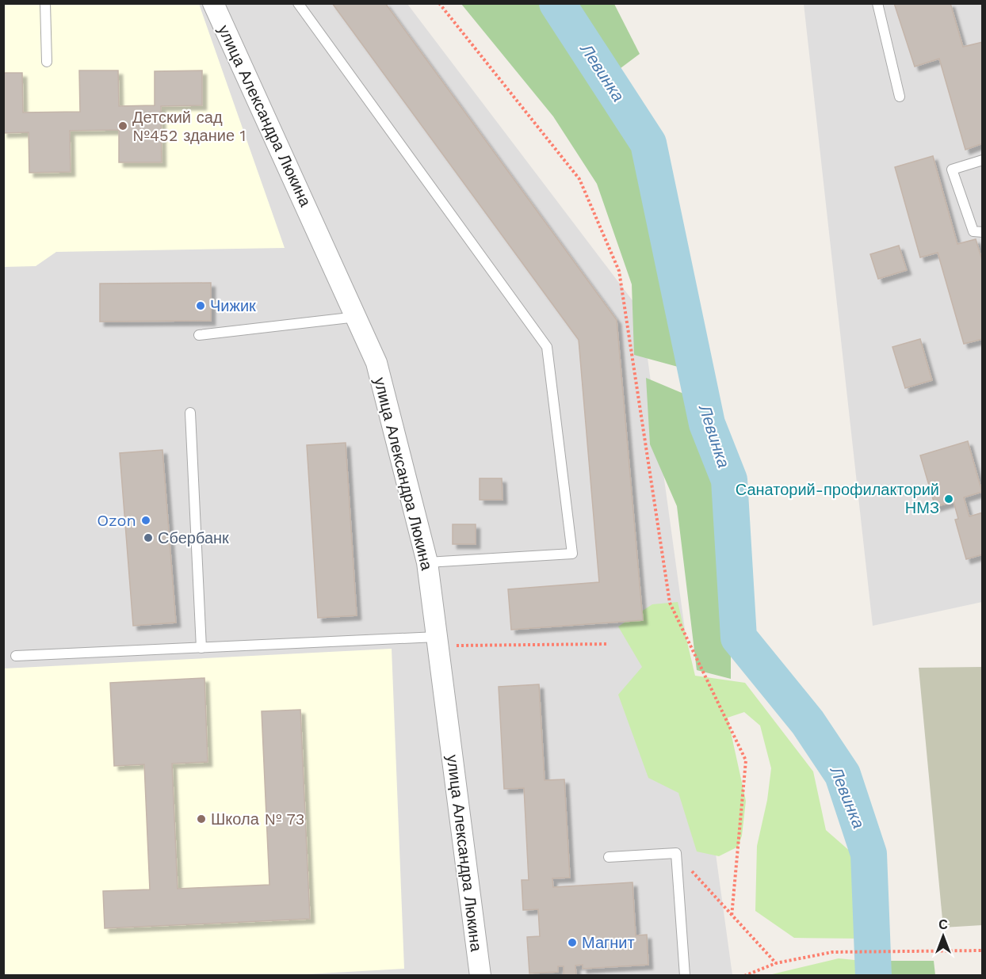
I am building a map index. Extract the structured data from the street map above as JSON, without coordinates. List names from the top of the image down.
{
  "streets": {
    "street": ["улица Александра Люкина"]
  },
  "water": ["Левинка"],
  "places": [
    "Детский сад №452 здание 1",
    "Чижик",
    "Санаторий-профилакторий НМЗ",
    "Ozon",
    "Сбербанк",
    "Школа № 73",
    "Магнит"
  ],
  "north": "top"
}
